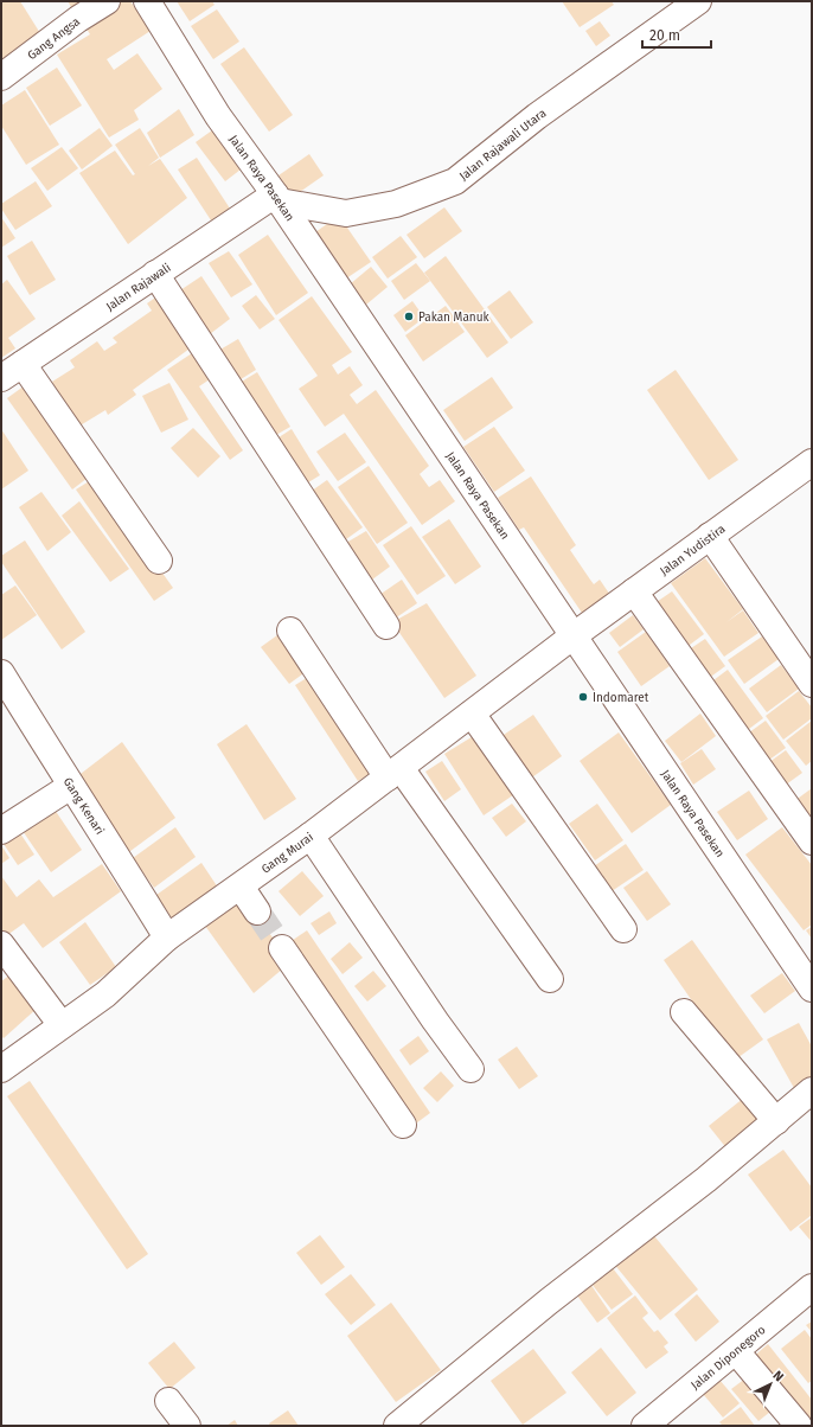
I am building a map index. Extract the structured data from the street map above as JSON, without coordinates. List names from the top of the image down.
{
  "streets": {
    "street": [
      "Gang Angsa",
      "Jalan Rajawali Utara",
      "Jalan Raya Pasekan",
      "Jalan Rajawali",
      "Jalan Yudistira",
      "Gang Kenari",
      "Gang Murai",
      "Jalan Diponegoro"
    ]
  },
  "crossings": [
    ["Jalan Rajawali Utara", "Jalan Raya Pasekan"],
    ["Jalan Rajawali Utara", "Jalan Rajawali"],
    ["Jalan Raya Pasekan", "Jalan Rajawali"],
    ["Jalan Raya Pasekan", "Jalan Yudistira"],
    ["Jalan Raya Pasekan", "Gang Murai"],
    ["Jalan Yudistira", "Gang Murai"],
    ["Gang Kenari", "Gang Murai"]
  ],
  "places": ["Pakan Manuk", "Indomaret"],
  "scale_bar": "20 m",
  "north": "top right"
}
